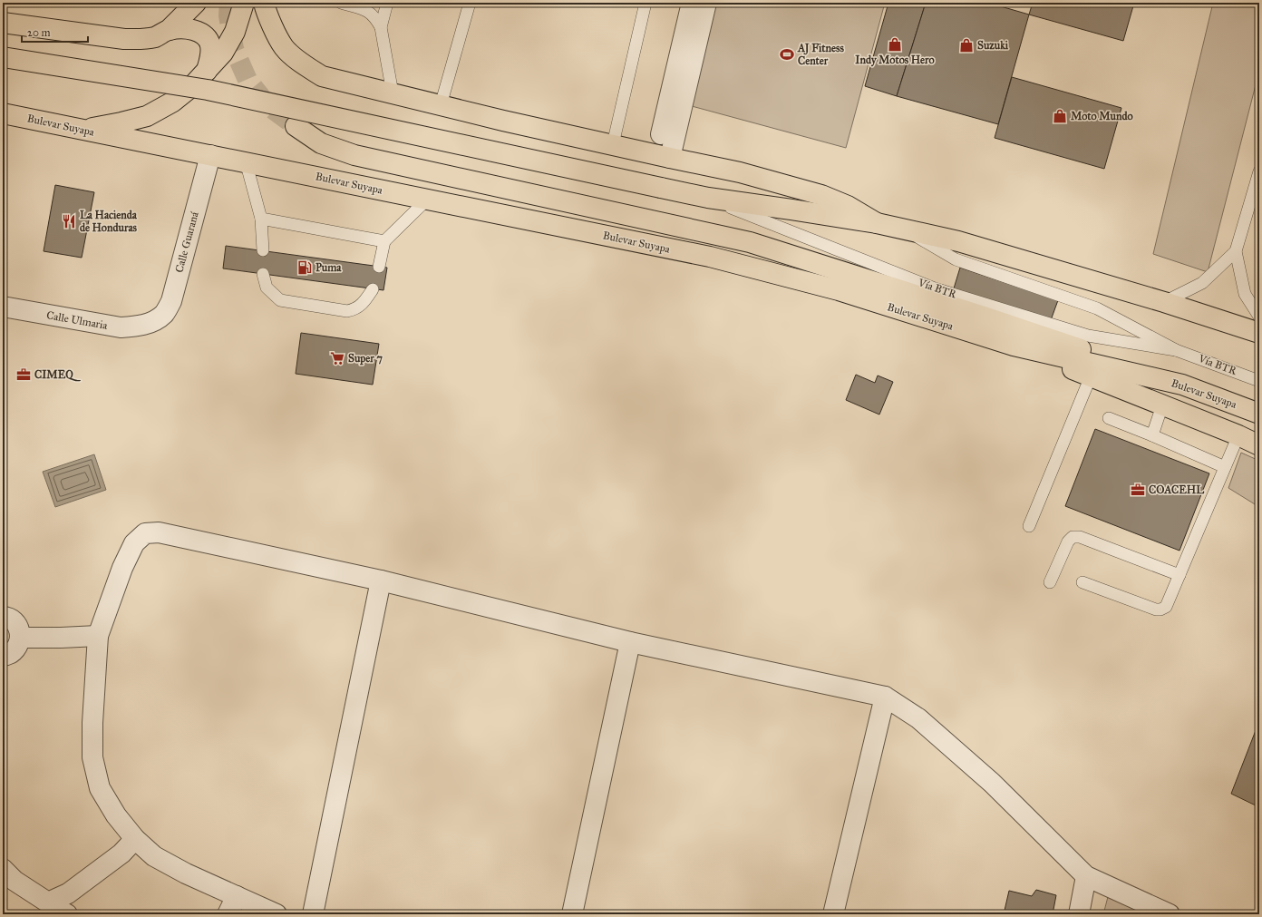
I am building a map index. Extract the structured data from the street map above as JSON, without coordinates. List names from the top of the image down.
{
  "streets": {
    "main road": ["Bulevar Suyapa"],
    "street": ["Calle Guaraná", "Calle Ulmaria"],
    "lane": ["Vía BTR"]
  },
  "crossings": [
    ["Bulevar Suyapa", "Calle Guaraná"],
    ["Calle Guaraná", "Calle Ulmaria"]
  ],
  "places": {
    "shop": ["Indy Motos Hero", "Suzuki", "Moto Mundo"],
    "sports": ["AJ Fitness Center"],
    "restaurant": ["La Hacienda de Honduras"],
    "fuel station": ["Puma"],
    "supermarket": ["Super 7"],
    "office": ["CIMEQ", "COACEHL"]
  },
  "scale_bar": "20 m"
}
